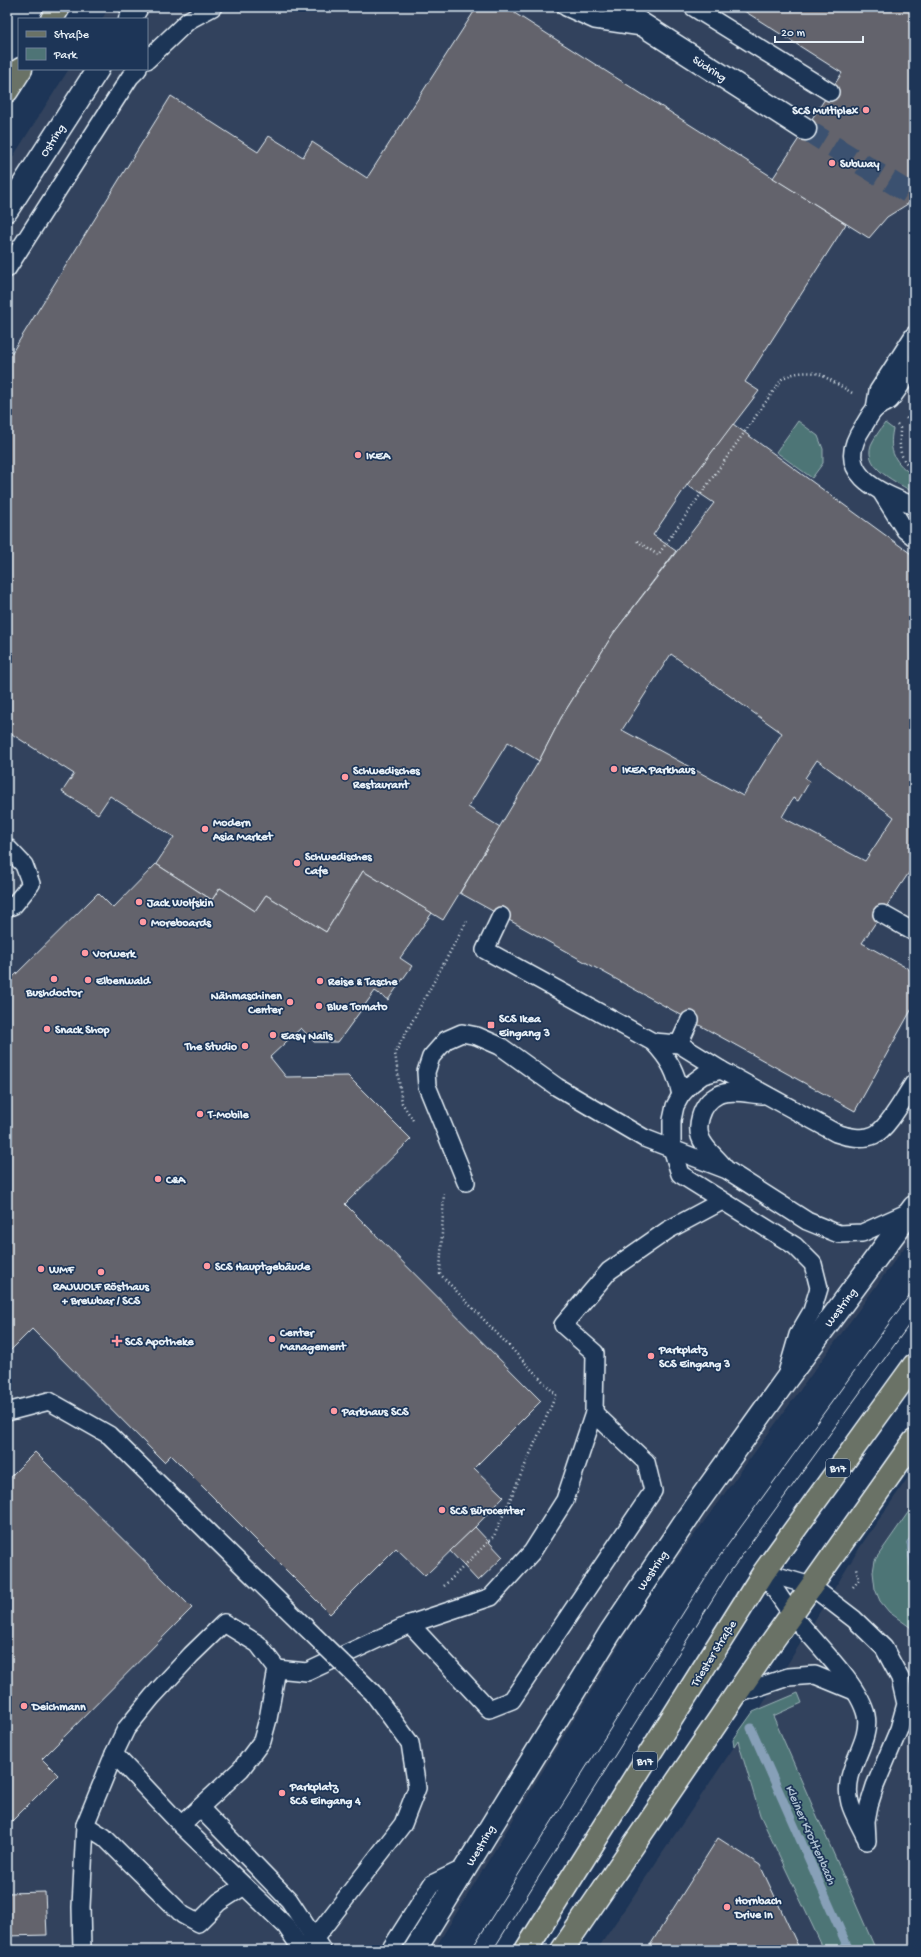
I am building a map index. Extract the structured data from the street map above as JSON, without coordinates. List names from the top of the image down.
{
  "streets": {
    "main road": ["B17", "Triester Straße"],
    "street": ["Südring", "Ostring", "Westring"]
  },
  "water": ["Kleiner Krottenbach"],
  "places": {
    "other": [
      "SCS Multiplex",
      "Subway",
      "IKEA",
      "IKEA Parkhaus",
      "Schwedisches Restaurant",
      "Modern Asia Market",
      "Schwedisches Cafe",
      "Jack Wolfskin",
      "Moreboards",
      "Vorwerk",
      "Bushdoctor",
      "Elbenwald",
      "Reise & Tasche",
      "Nähmaschinen Center",
      "Blue Tomato",
      "Snack Shop",
      "Easy Nails",
      "The Studio",
      "T-Mobile",
      "C&A",
      "SCS Hauptgebäude",
      "WMF",
      "RAUWOLF Rösthaus + Brewbar / SCS",
      "Center Management",
      "Parkplatz SCS Eingang 3",
      "Parkhaus SCS",
      "SCS Bürocenter",
      "Deichmann",
      "Parkplatz SCS Eingang 4",
      "Hornbach Drive In"
    ],
    "transit": ["SCS Ikea Eingang 3"],
    "health": ["SCS Apotheke"]
  },
  "legend": ["Straße", "Park"],
  "scale_bar": "20 m"
}
